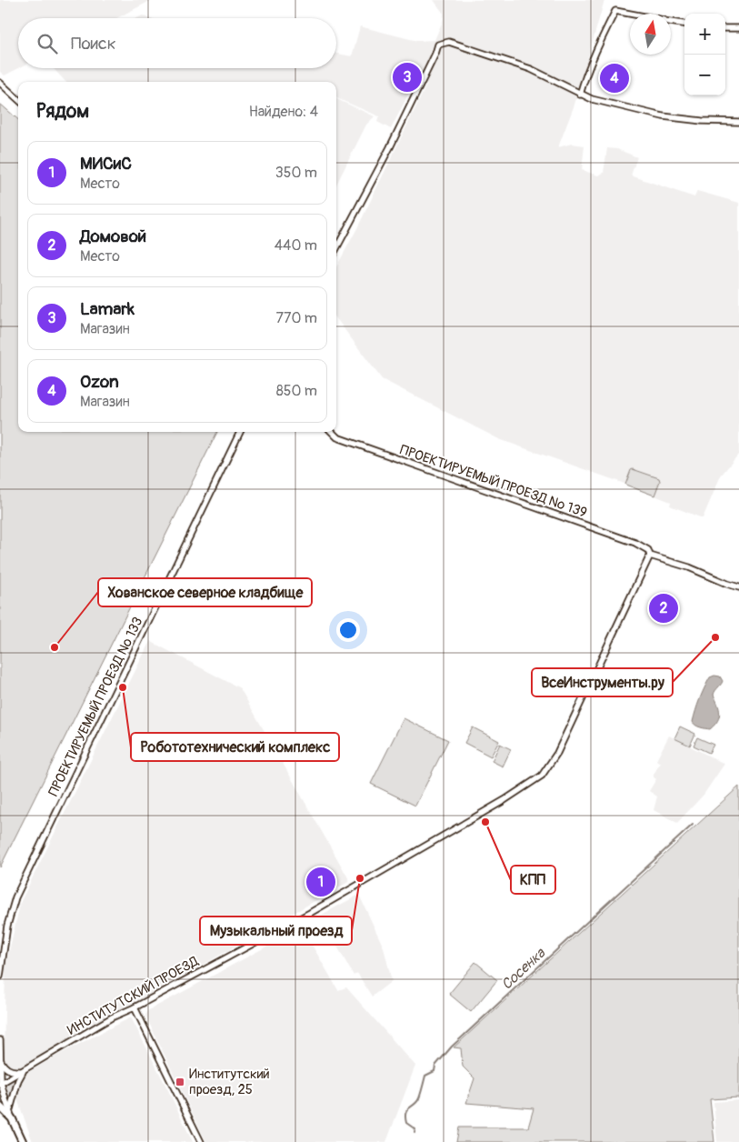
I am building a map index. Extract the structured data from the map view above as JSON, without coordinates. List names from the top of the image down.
{
  "streets": {
    "street": ["ПРОЕКТИРУЕМЫЙ ПРОЕЗД № 139", "ПРОЕКТИРУЕМЫЙ ПРОЕЗД № 133", "ИНСТИТУТСКИЙ ПРОЕЗД"]
  },
  "crossings": [
    ["ПРОЕКТИРУЕМЫЙ ПРОЕЗД № 139", "ИНСТИТУТСКИЙ ПРОЕЗД"]
  ],
  "water": ["Сосенка"],
  "places": {
    "other": [
      "ВсеИнструменты.ру",
      "Хованское северное кладбище",
      "Робототехнический комплекс",
      "КПП",
      "Музыкальный проезд"
    ],
    "transit": ["Институтский проезд, 25"]
  },
  "north": "top",
  "page": {
    "map_buttons": ["+", "−"],
    "search": "Поиск",
    "pins": [
      "3",
      "4",
      "2",
      "1"
    ],
    "heading": ["Рядом", "Найдено: 4"],
    "list": [
      {
        "mark": "1",
        "name": "МИСиС",
        "note": "Место",
        "value": "350 m"
      },
      {
        "mark": "2",
        "name": "Домовой",
        "note": "Место",
        "value": "440 m"
      },
      {
        "mark": "3",
        "name": "Lamark",
        "note": "Магазин",
        "value": "770 m"
      },
      {
        "mark": "4",
        "name": "Ozon",
        "note": "Магазин",
        "value": "850 m"
      }
    ]
  }
}
